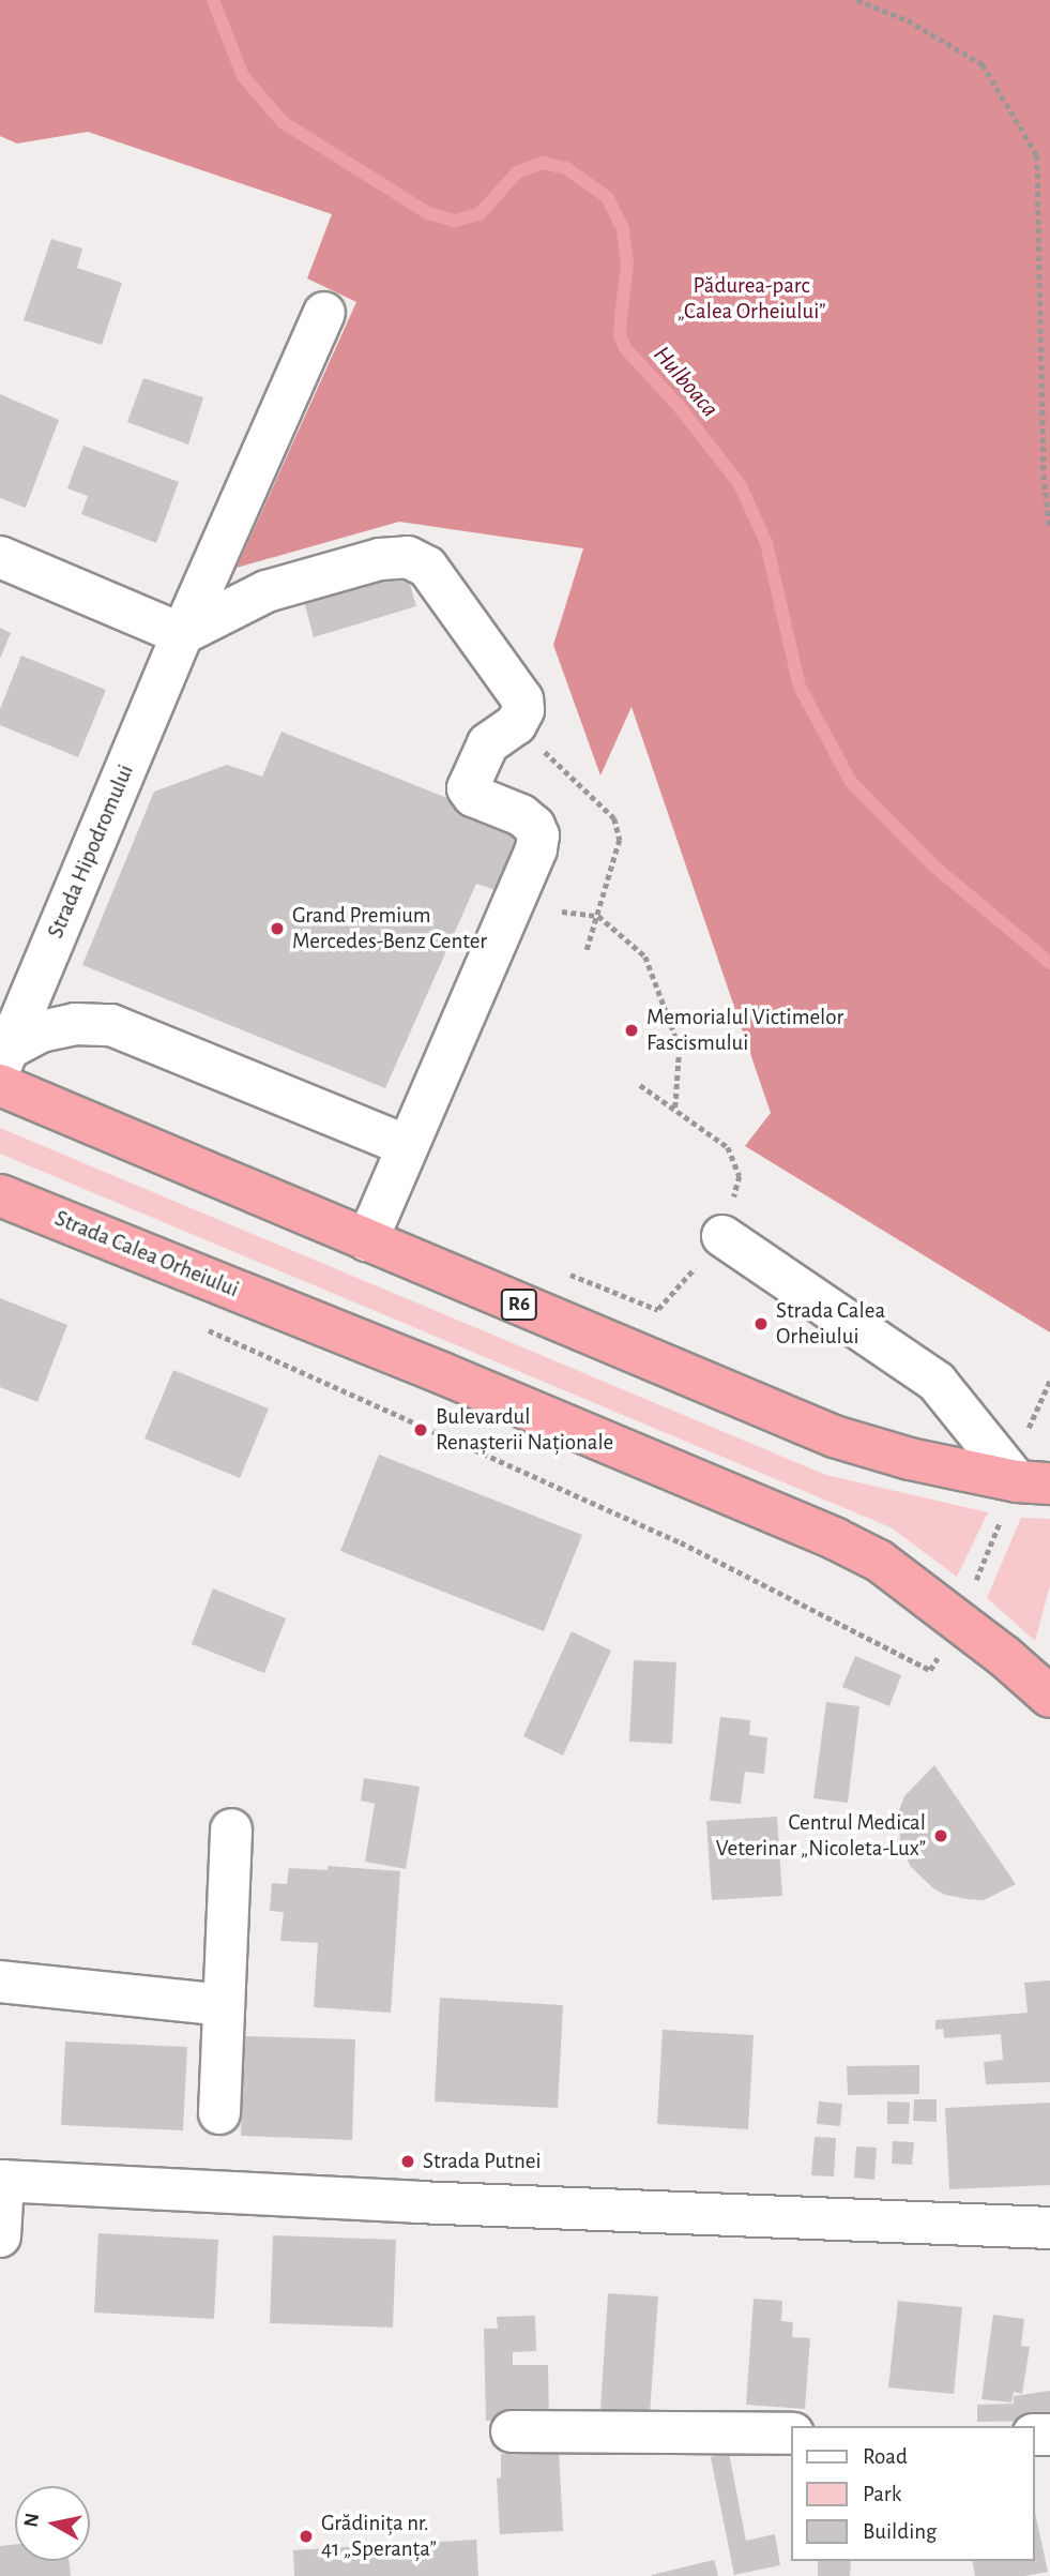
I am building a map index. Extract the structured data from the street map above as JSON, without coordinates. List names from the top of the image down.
{
  "streets": {
    "highway": ["Strada Calea Orheiului", "R6"],
    "street": ["Strada Hipodromului"]
  },
  "crossings": [
    ["Strada Hipodromului", "R6"]
  ],
  "water": ["Hulboaca"],
  "parks": ["Pădurea-parc „Calea Orheiului”"],
  "places": [
    "Grand Premium Mercedes-Benz Center",
    "Memorialul Victimelor Fascismului",
    "Strada Calea Orheiului",
    "Bulevardul Renașterii Naționale",
    "Centrul Medical Veterinar „Nicoleta-Lux”",
    "Strada Putnei",
    "Grădinița nr. 41 „Speranța”"
  ],
  "legend": ["Road", "Park", "Building"],
  "north": "left"
}
